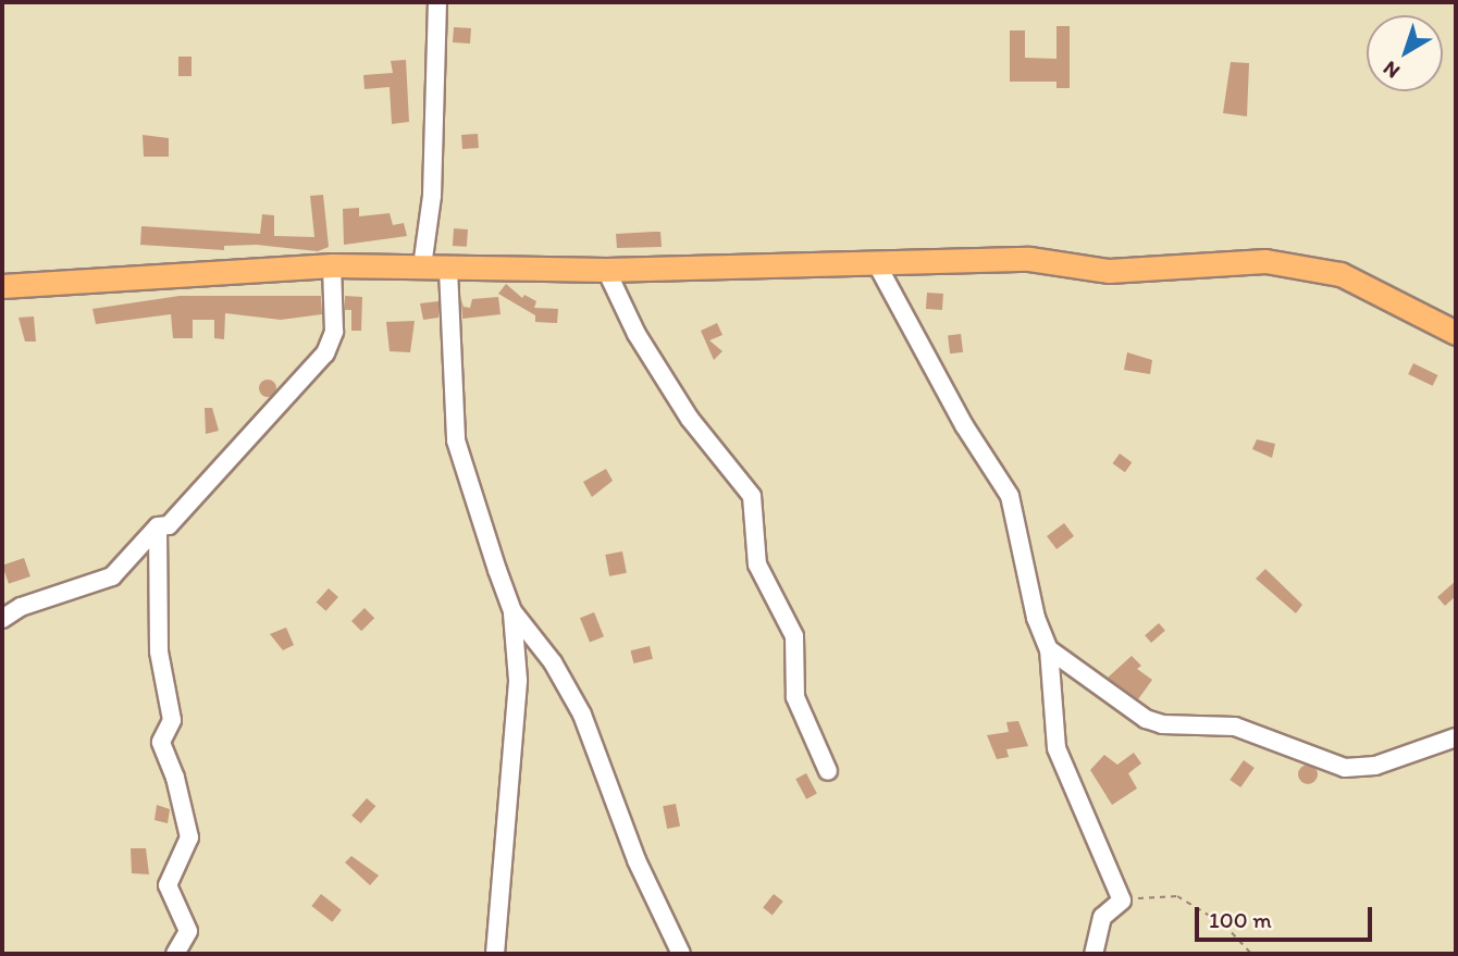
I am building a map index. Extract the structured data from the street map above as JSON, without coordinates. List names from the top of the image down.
{
  "scale_bar": "100 m",
  "north": "bottom left"
}
